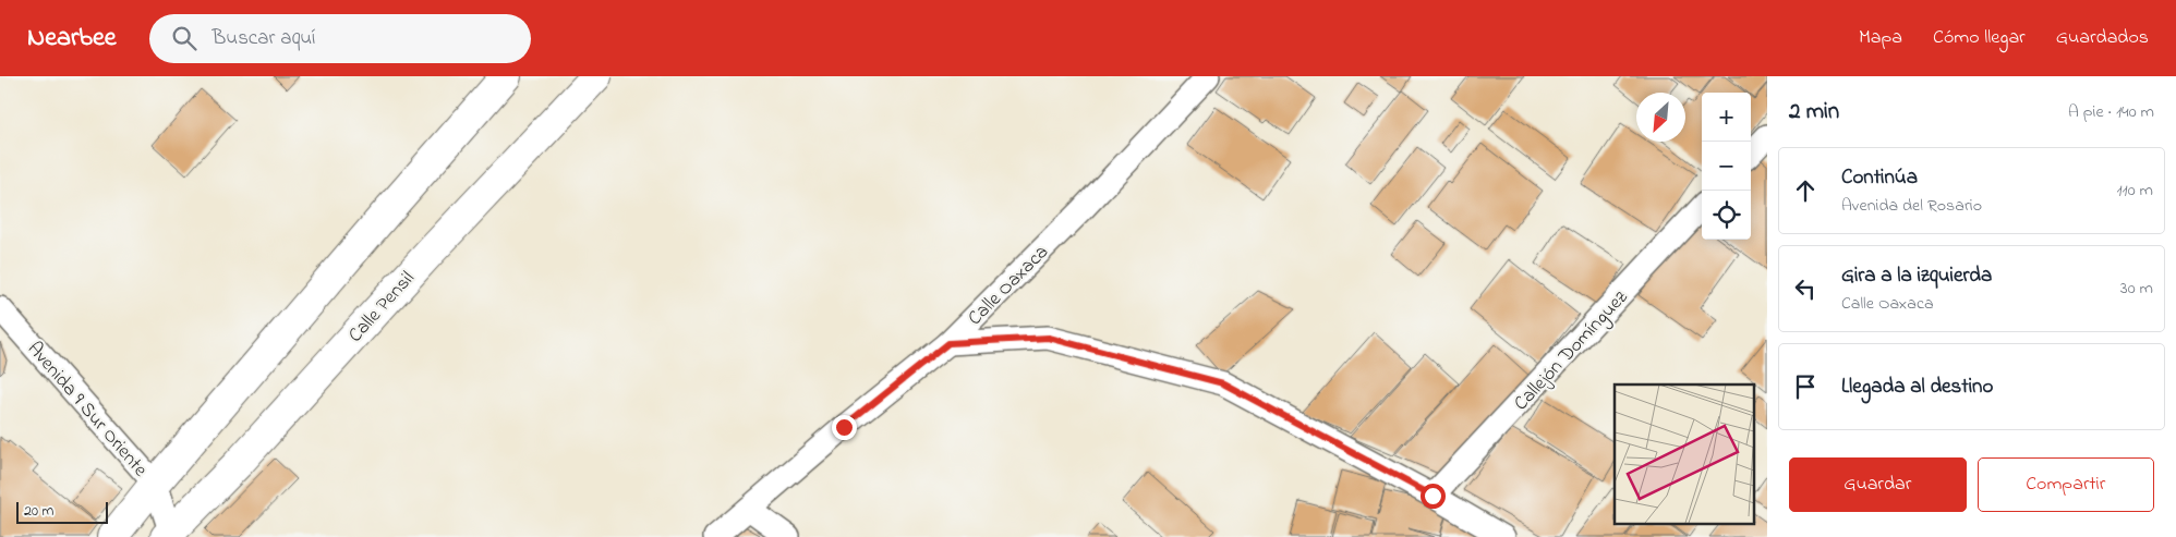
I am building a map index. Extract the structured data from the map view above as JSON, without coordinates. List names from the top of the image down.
{
  "streets": {
    "main road": ["Calle Pensil"],
    "street": ["Calle Oaxaca", "Callejón Domínguez", "Avenida 9 Sur Oriente"]
  },
  "scale_bar": "20 m",
  "north": "bottom left",
  "page": {
    "header": "Nearbee",
    "search": "Buscar aquí",
    "nav": ["Mapa", "Cómo llegar", "Guardados"],
    "heading": ["2 min", "A pie · 140 m"],
    "map_buttons": ["+", "−"],
    "list": [
      ["Continúa", "Avenida del Rosario", "110 m"],
      ["Gira a la izquierda", "Calle Oaxaca", "30 m"],
      "Llegada al destino"
    ],
    "buttons": ["Guardar", "Compartir"],
    "scale": "20 m"
  }
}
